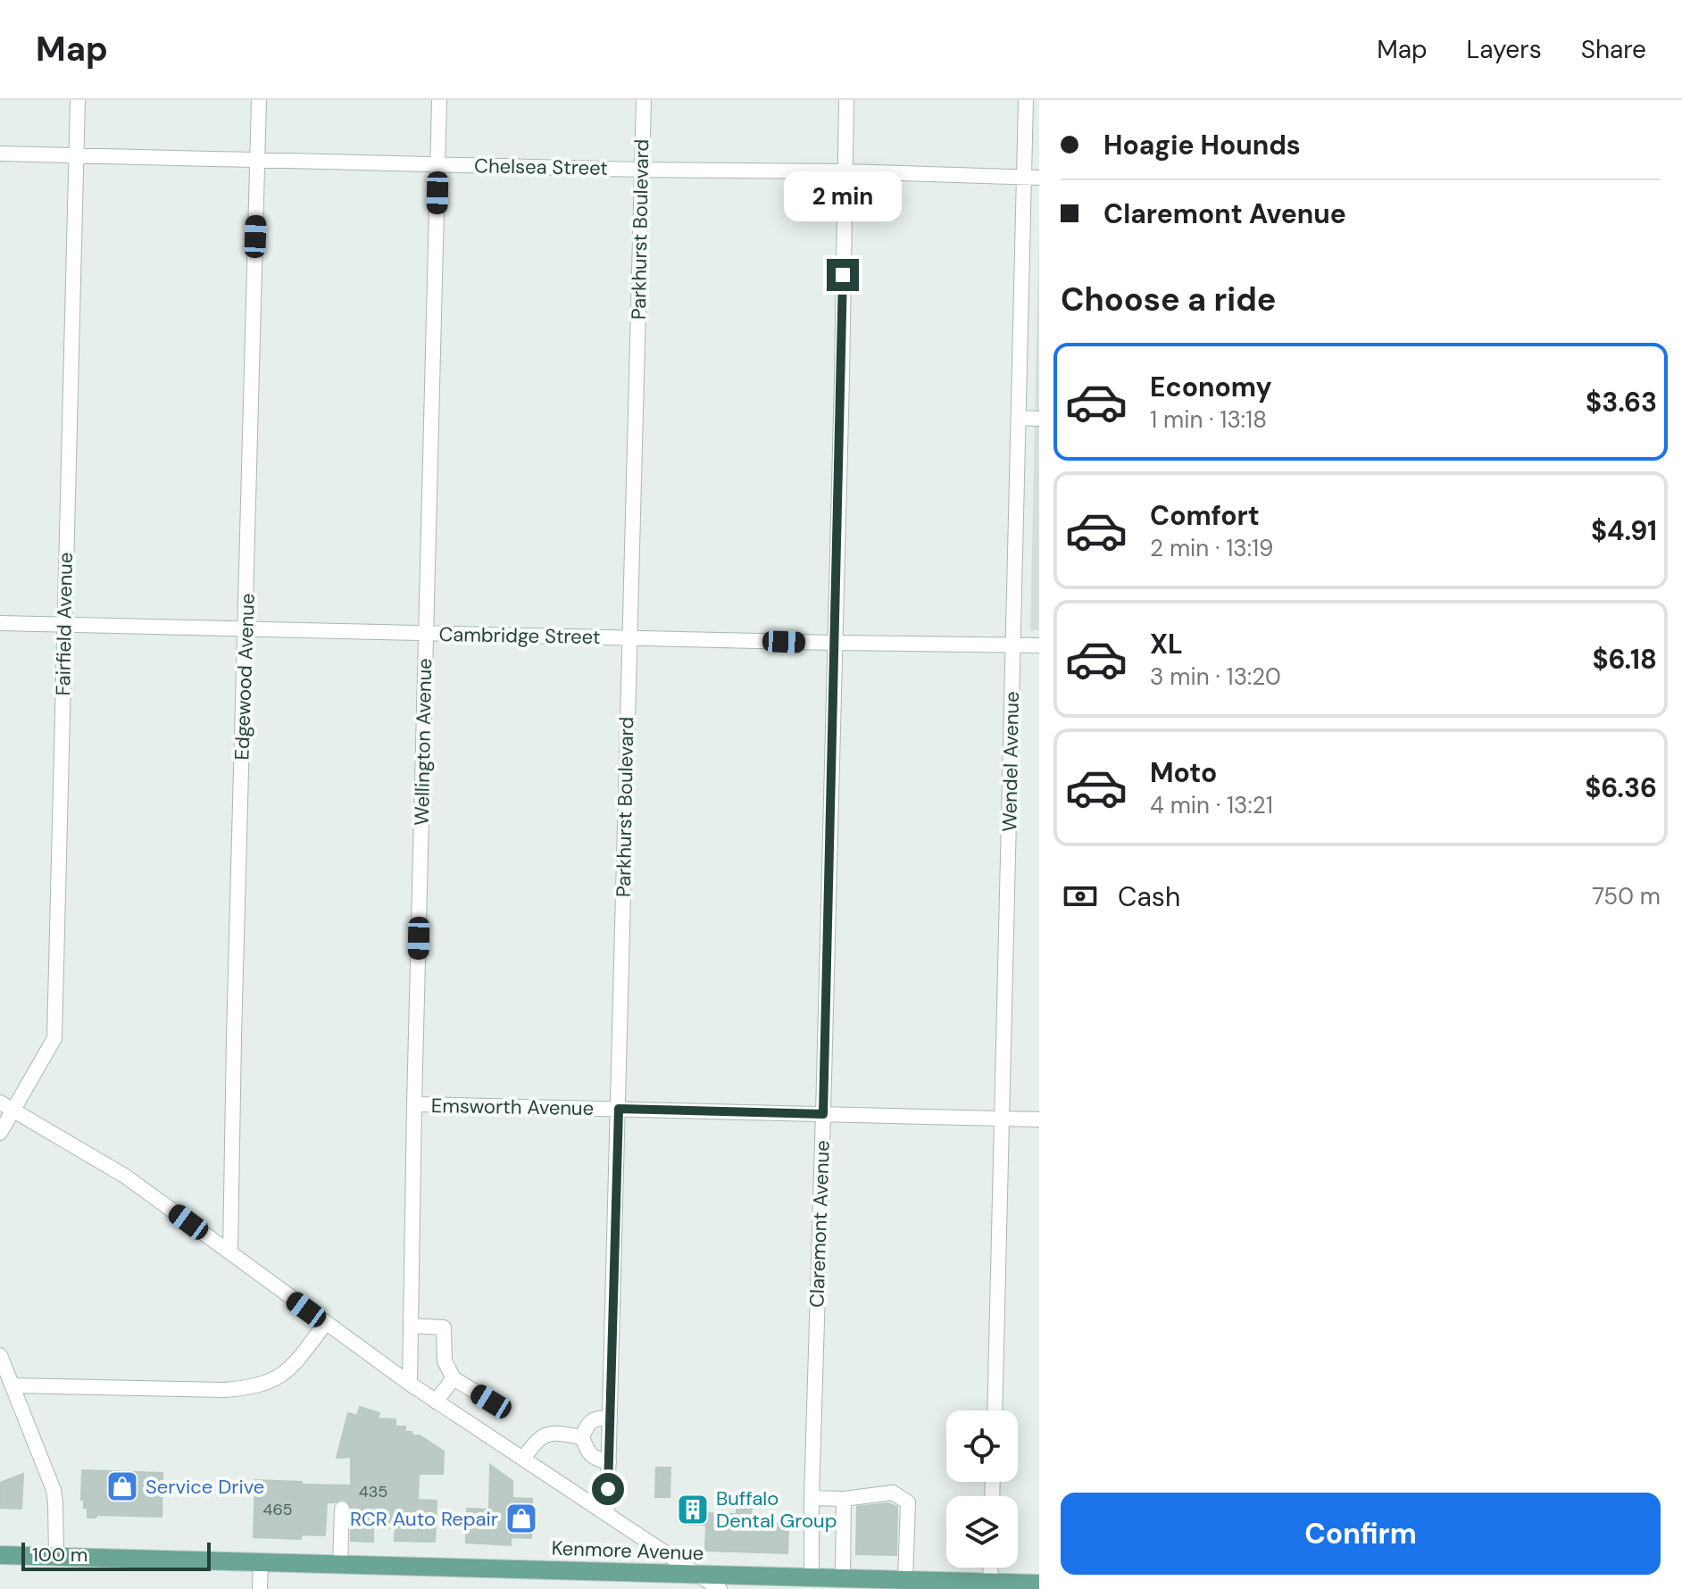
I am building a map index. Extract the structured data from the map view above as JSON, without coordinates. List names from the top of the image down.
{
  "streets": {
    "main road": ["Kenmore Avenue"],
    "street": [
      "Chelsea Street",
      "Parkhurst Boulevard",
      "Fairfield Avenue",
      "Cambridge Street",
      "Edgewood Avenue",
      "Wellington Avenue",
      "Wendel Avenue",
      "Emsworth Avenue",
      "Claremont Avenue"
    ]
  },
  "crossings": [
    ["Chelsea Street", "Parkhurst Boulevard"],
    ["Chelsea Street", "Fairfield Avenue"],
    ["Chelsea Street", "Edgewood Avenue"],
    ["Chelsea Street", "Wellington Avenue"],
    ["Chelsea Street", "Wendel Avenue"],
    ["Chelsea Street", "Claremont Avenue"],
    ["Parkhurst Boulevard", "Cambridge Street"],
    ["Parkhurst Boulevard", "Emsworth Avenue"],
    ["Fairfield Avenue", "Cambridge Street"],
    ["Cambridge Street", "Edgewood Avenue"],
    ["Cambridge Street", "Wellington Avenue"],
    ["Cambridge Street", "Wendel Avenue"],
    ["Cambridge Street", "Claremont Avenue"],
    ["Wellington Avenue", "Emsworth Avenue"],
    ["Wendel Avenue", "Emsworth Avenue"],
    ["Emsworth Avenue", "Claremont Avenue"],
    ["Claremont Avenue", "Kenmore Avenue"]
  ],
  "places": {
    "shop": ["Service Drive", "RCR Auto Repair"],
    "building": ["Buffalo Dental Group"]
  },
  "house_numbers": ["435", "465"],
  "scale_bar": "100 m",
  "page": {
    "header": "Map",
    "nav": ["Map", "Layers", "Share"],
    "banner": ["Hoagie Hounds", "Claremont Avenue"],
    "bubble": "2 min",
    "heading": "Choose a ride",
    "list": [
      {
        "name": "Economy",
        "note": "1 min · 13:18",
        "value": "$3.63"
      },
      {
        "name": "Comfort",
        "note": "2 min · 13:19",
        "value": "$4.91"
      },
      {
        "name": "XL",
        "note": "3 min · 13:20",
        "value": "$6.18"
      },
      {
        "name": "Moto",
        "note": "4 min · 13:21",
        "value": "$6.36"
      }
    ],
    "pay": ["Cash", "750 m"],
    "buttons": "Confirm",
    "scale": "100 m"
  }
}
